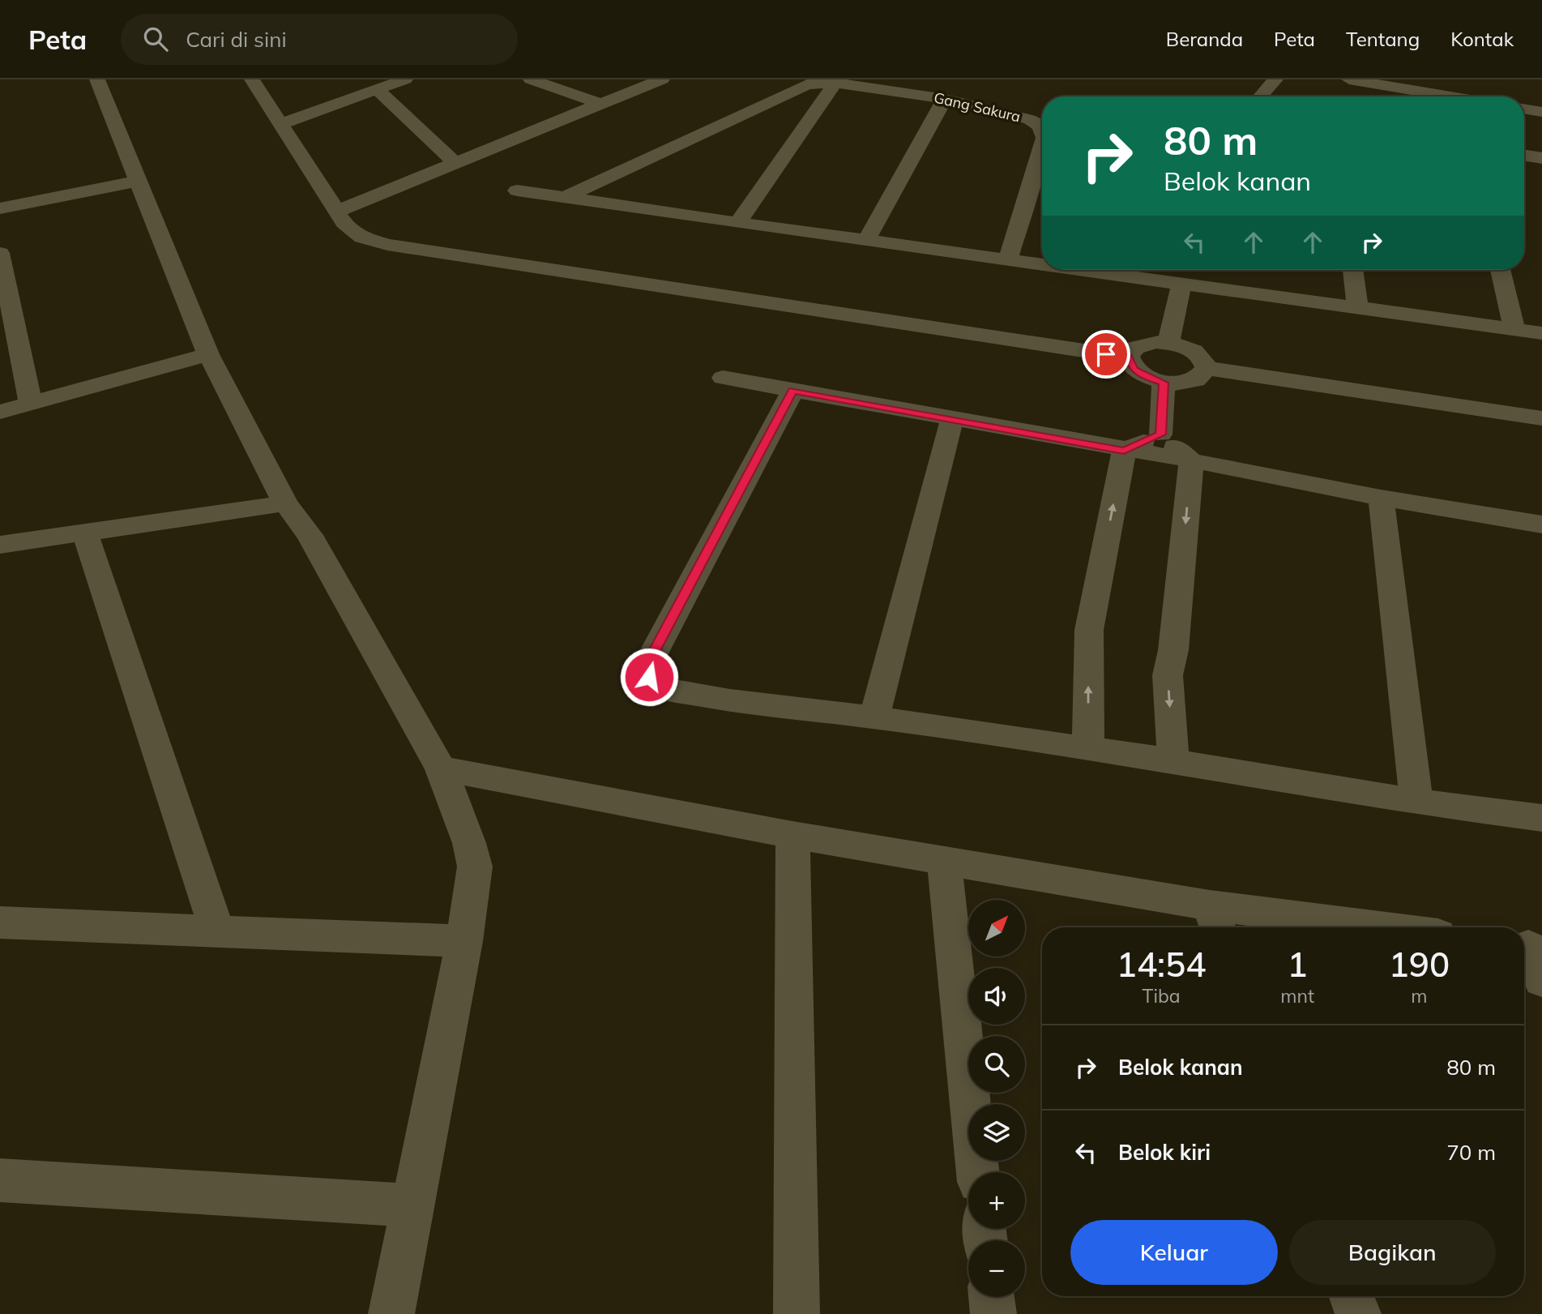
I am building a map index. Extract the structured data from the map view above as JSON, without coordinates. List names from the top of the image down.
{
  "streets": {
    "street": ["Gang Sakura"]
  },
  "north": "top right",
  "page": {
    "header": "Peta",
    "search": "Cari di sini",
    "nav": [
      "Beranda",
      "Peta",
      "Tentang",
      "Kontak"
    ],
    "turn": ["80 m", "Belok kanan"],
    "map_buttons": ["+", "−"],
    "eta": [
      "14:54",
      "Tiba",
      "1",
      "mnt",
      "190",
      "m"
    ],
    "list": [
      {
        "name": "Belok kanan",
        "value": "80 m"
      },
      {
        "name": "Belok kiri",
        "value": "70 m"
      }
    ],
    "buttons": ["Keluar", "Bagikan"]
  }
}
